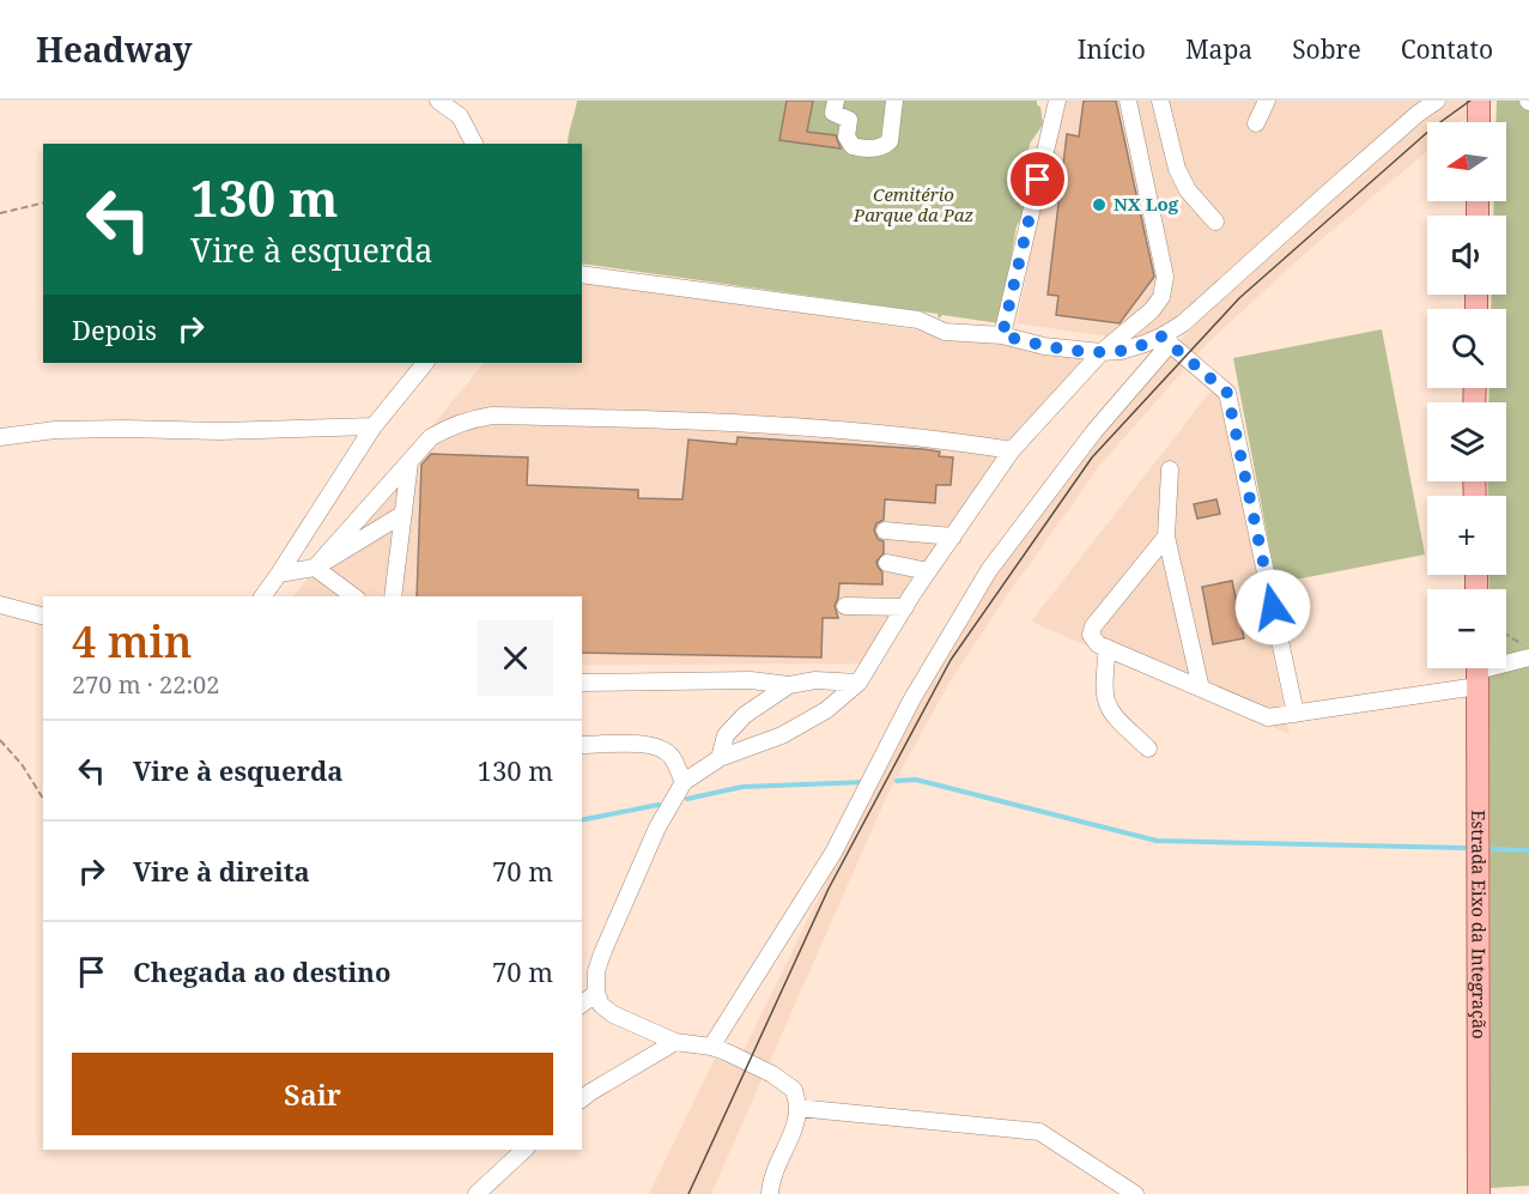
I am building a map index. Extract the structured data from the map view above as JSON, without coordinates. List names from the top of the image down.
{
  "streets": {
    "main road": ["Estrada Eixo da Integração"]
  },
  "parks": ["Cemitério Parque da Paz"],
  "places": ["NX Log"],
  "north": "left",
  "page": {
    "header": "Headway",
    "nav": [
      "Início",
      "Mapa",
      "Sobre",
      "Contato"
    ],
    "map_buttons": ["+", "−"],
    "turn": ["130 m", "Vire à esquerda"],
    "then": "Depois",
    "heading": ["4 min", "270 m · 22:02"],
    "list": [
      {
        "name": "Vire à esquerda",
        "value": "130 m"
      },
      {
        "name": "Vire à direita",
        "value": "70 m"
      },
      {
        "name": "Chegada ao destino",
        "value": "70 m"
      }
    ],
    "buttons": "Sair"
  }
}
